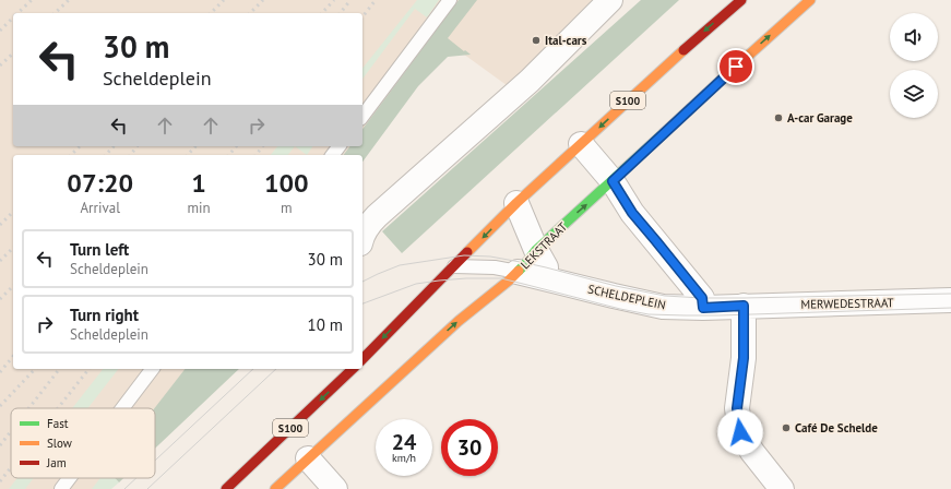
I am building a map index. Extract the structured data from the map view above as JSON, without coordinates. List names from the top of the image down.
{
  "streets": {
    "main road": ["S100", "LEKSTRAAT"],
    "street": ["SCHELDEPLEIN", "MERWEDESTRAAT"]
  },
  "crossings": [
    ["S100", "SCHELDEPLEIN"],
    ["LEKSTRAAT", "SCHELDEPLEIN"],
    ["SCHELDEPLEIN", "MERWEDESTRAAT"]
  ],
  "places": ["Ital-cars", "A-car Garage", "Café De Schelde"],
  "legend": ["Fast", "Slow", "Jam"],
  "page": {
    "turn": ["30 m", "Scheldeplein"],
    "eta": [
      "07:20",
      "Arrival",
      "1",
      "min",
      "100",
      "m"
    ],
    "list": [
      {
        "name": "Turn left",
        "note": "Scheldeplein",
        "value": "30 m"
      },
      {
        "name": "Turn right",
        "note": "Scheldeplein",
        "value": "10 m"
      }
    ],
    "speed": "24 km/h",
    "limit": "30"
  }
}
